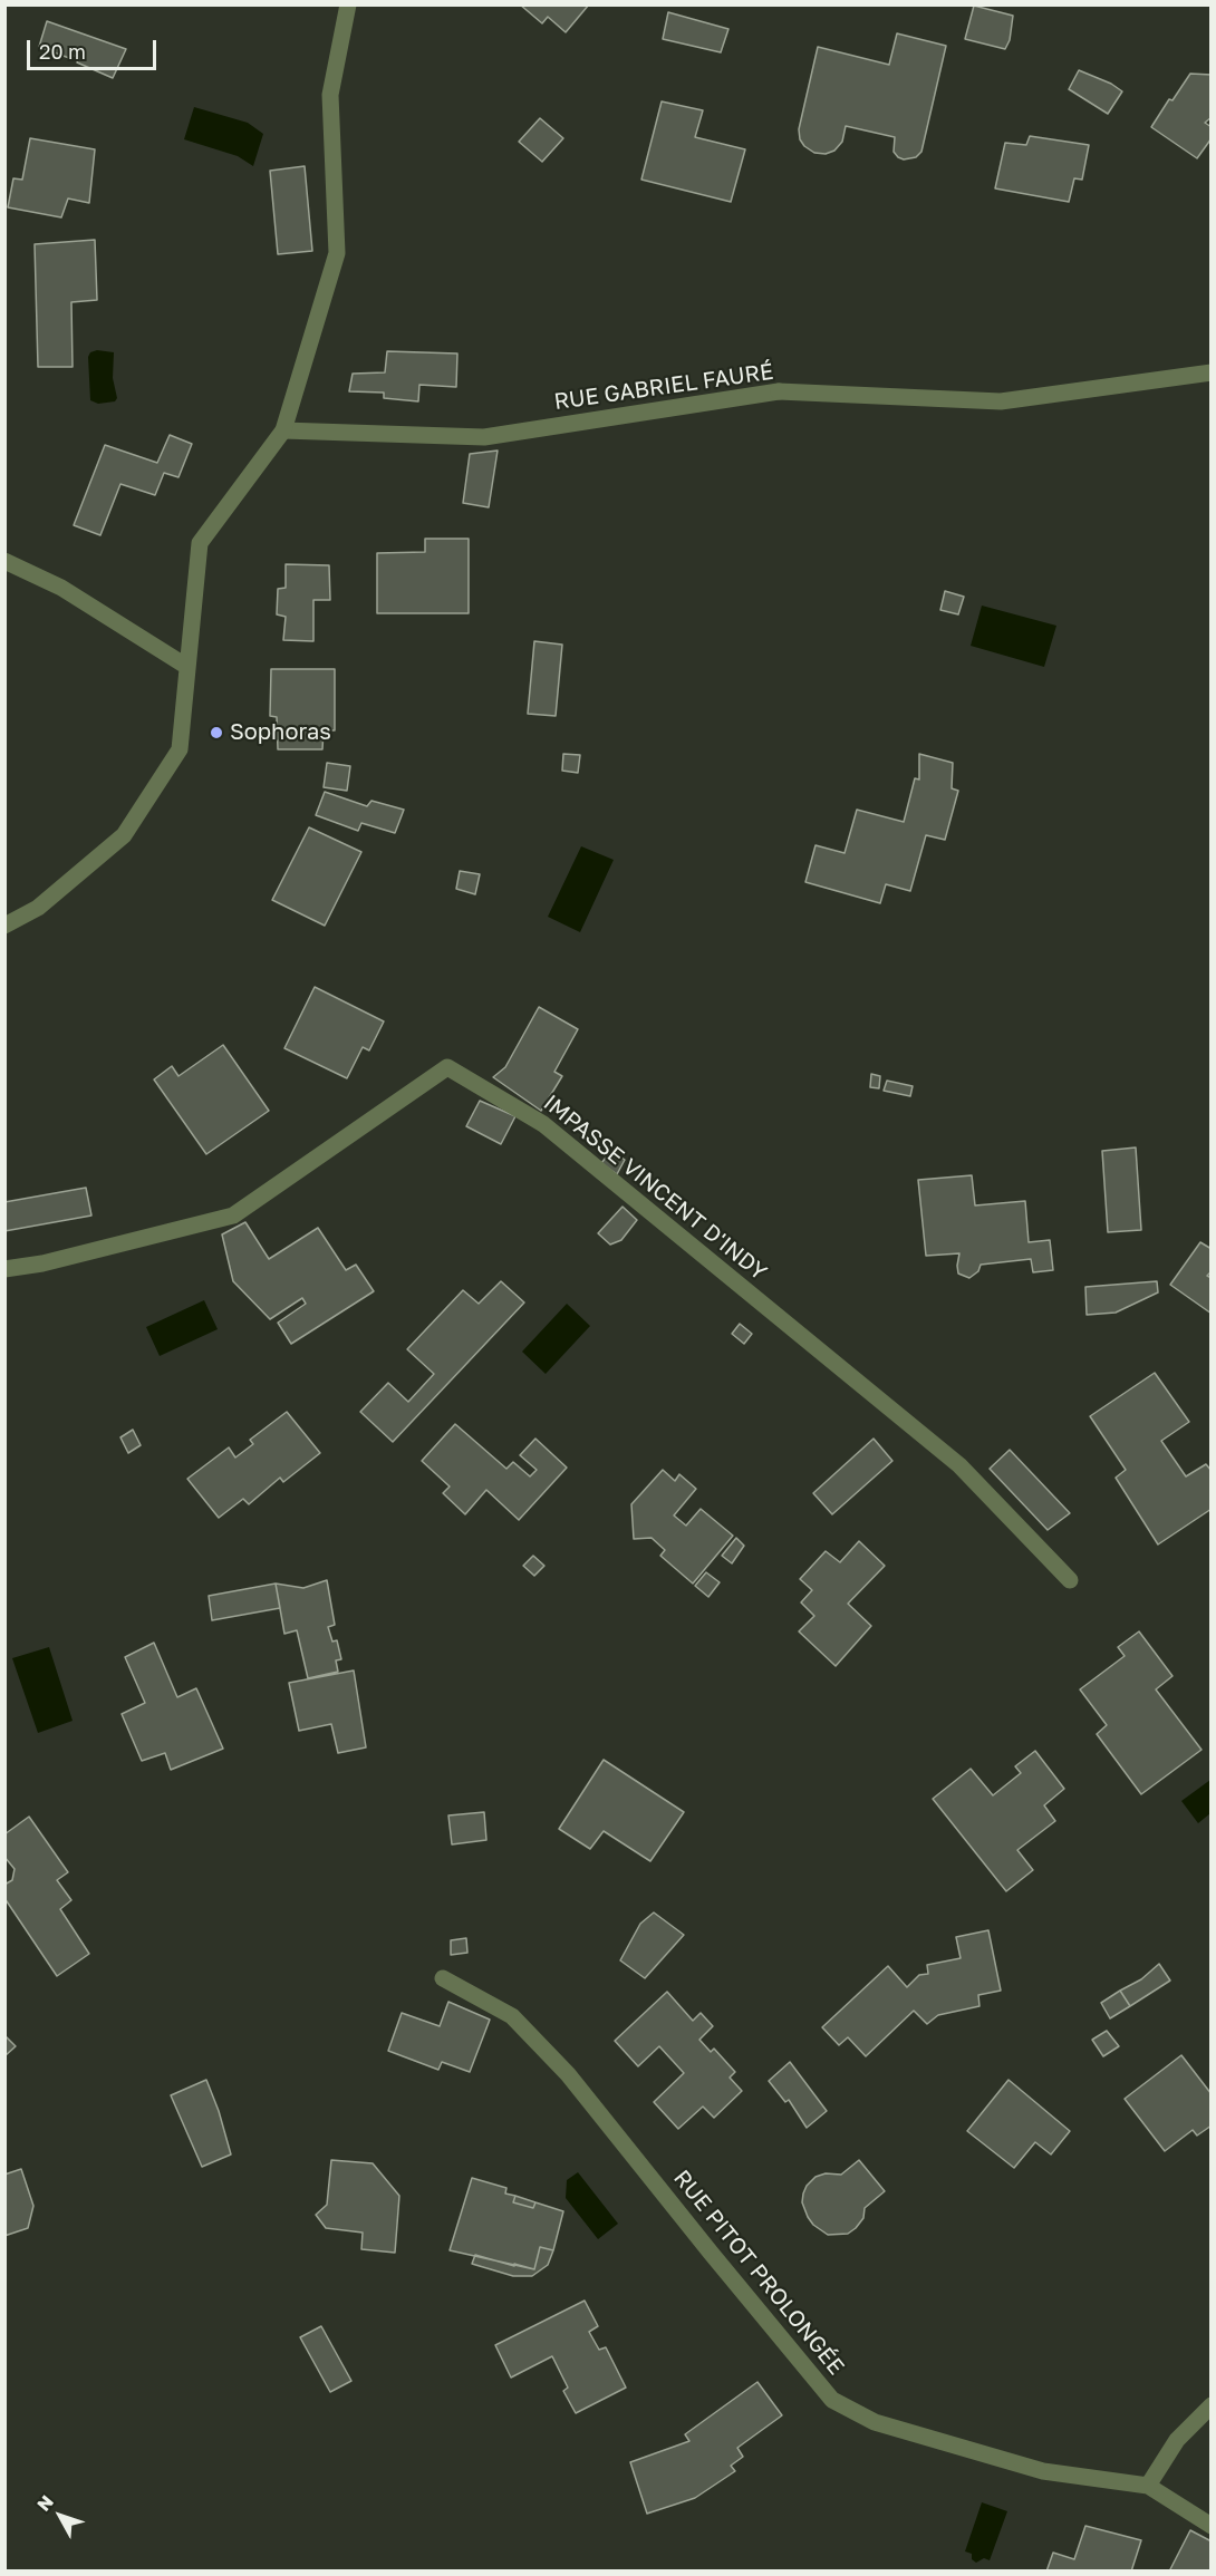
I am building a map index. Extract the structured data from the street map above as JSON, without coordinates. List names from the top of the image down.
{
  "streets": {
    "street": ["RUE GABRIEL FAURÉ", "IMPASSE VINCENT D'INDY", "RUE PITOT PROLONGÉE"]
  },
  "places": ["Sophoras"],
  "scale_bar": "20 m",
  "north": "top left"
}
